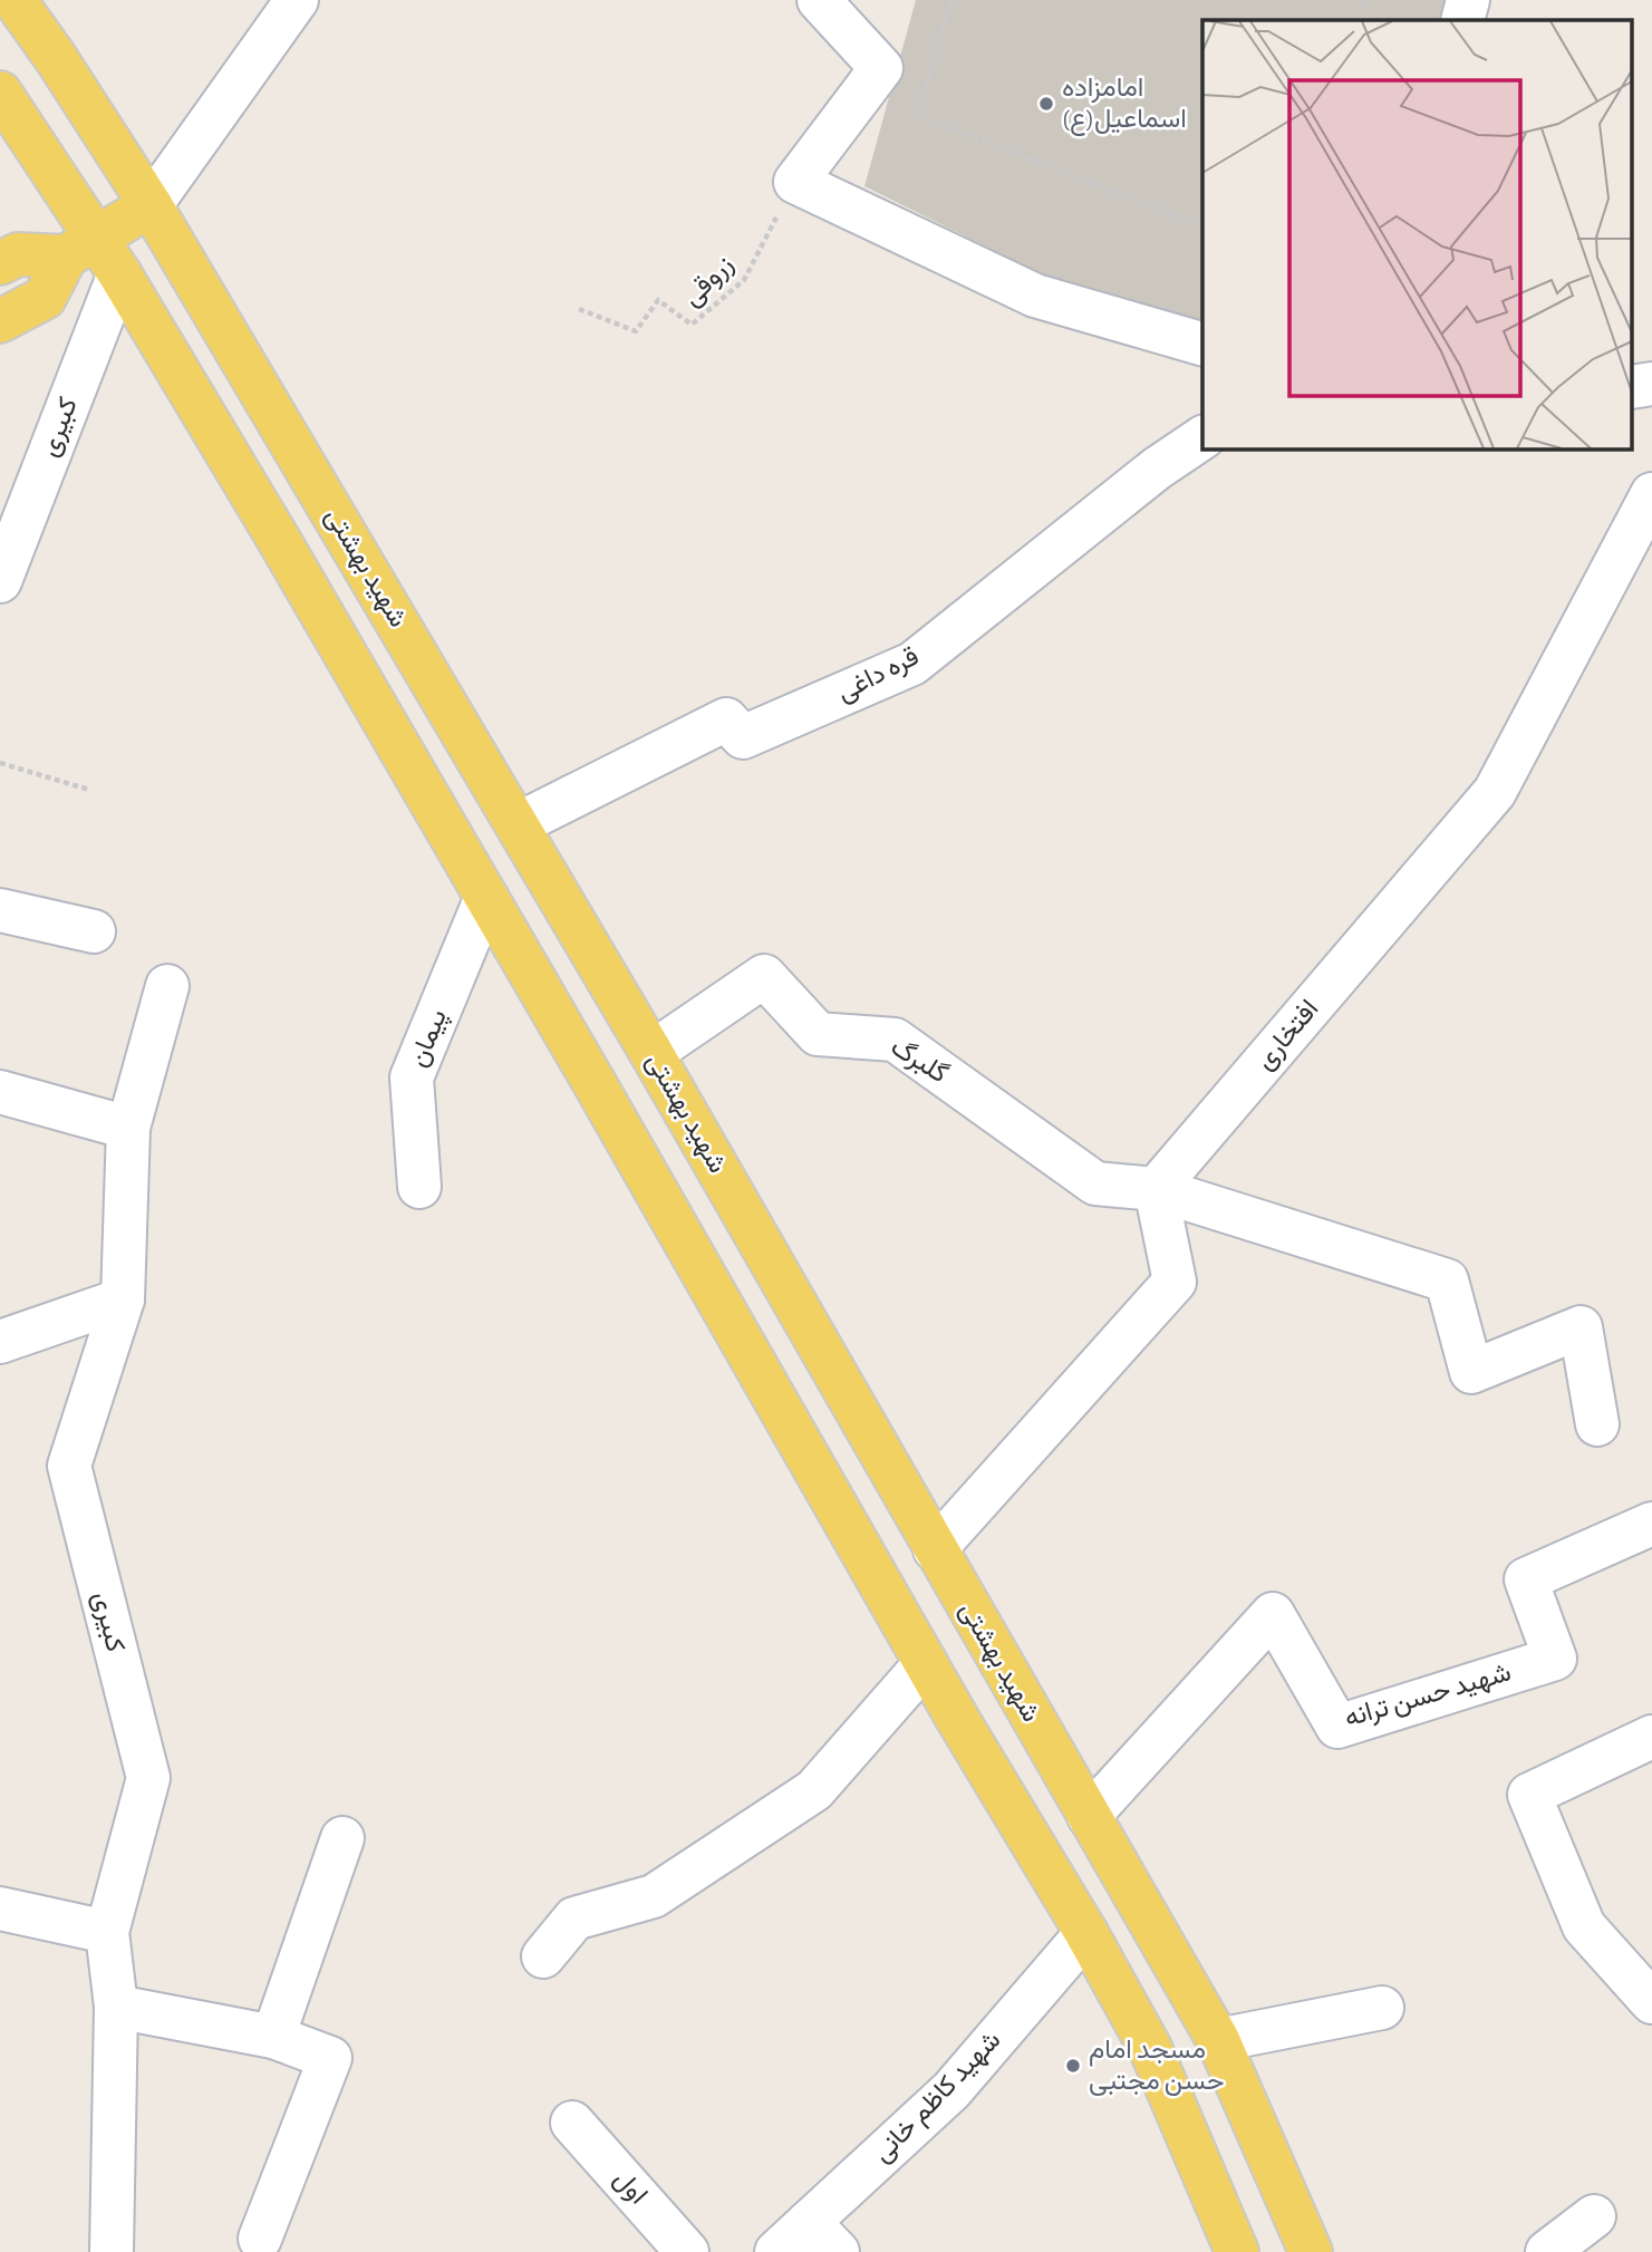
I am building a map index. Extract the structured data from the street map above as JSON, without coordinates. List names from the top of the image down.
{
  "streets": {
    "main road": ["شهید بهشتی"],
    "street": [
      "کبیری",
      "قره داغی",
      "افتخاری",
      "پیمان",
      "گلبرگ",
      "شهید حسن ترانه",
      "شهید کاظم خانی",
      "اول"
    ],
    "path": ["زروقی"]
  },
  "crossings": [
    ["شهید بهشتی", "قره داغی"],
    ["شهید بهشتی", "گلبرگ"],
    ["شهید بهشتی", "شهید حسن ترانه"],
    ["افتخاری", "گلبرگ"]
  ],
  "places": ["امامزاده اسماعیل(ع)", "مسجد امام حسن مجتبی"]
}
